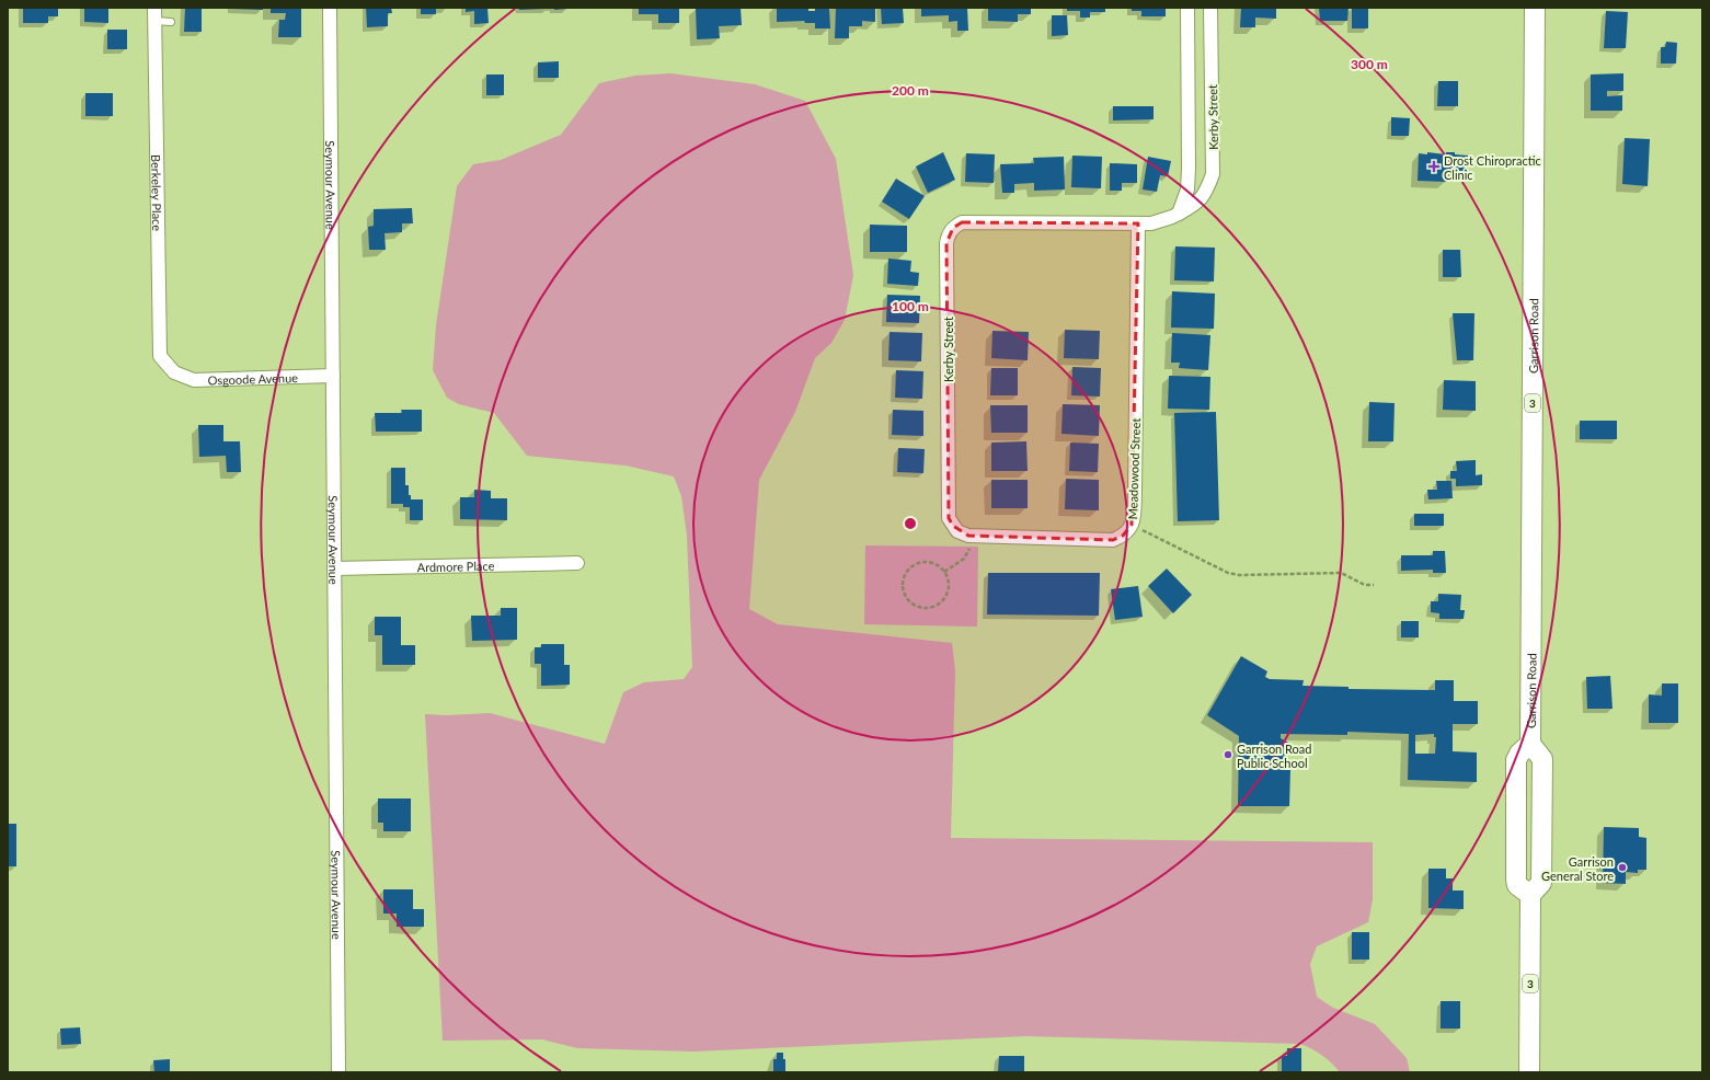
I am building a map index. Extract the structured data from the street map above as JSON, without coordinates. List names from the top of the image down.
{
  "streets": {
    "main road": ["Garrison Road", "3"],
    "street": [
      "Kerby Street",
      "Seymour Avenue",
      "Berkeley Place",
      "Osgoode Avenue",
      "Meadowood Street",
      "Ardmore Place"
    ]
  },
  "crossings": [
    ["Kerby Street", "Meadowood Street"],
    ["Seymour Avenue", "Osgoode Avenue"],
    ["Seymour Avenue", "Ardmore Place"],
    ["Berkeley Place", "Osgoode Avenue"],
    ["Garrison Road", "3"]
  ],
  "places": {
    "health": ["Drost Chiropractic Clinic"],
    "other": ["Garrison Road Public School", "Garrison General Store"]
  },
  "rings": ["300 m", "200 m", "100 m"]
}
